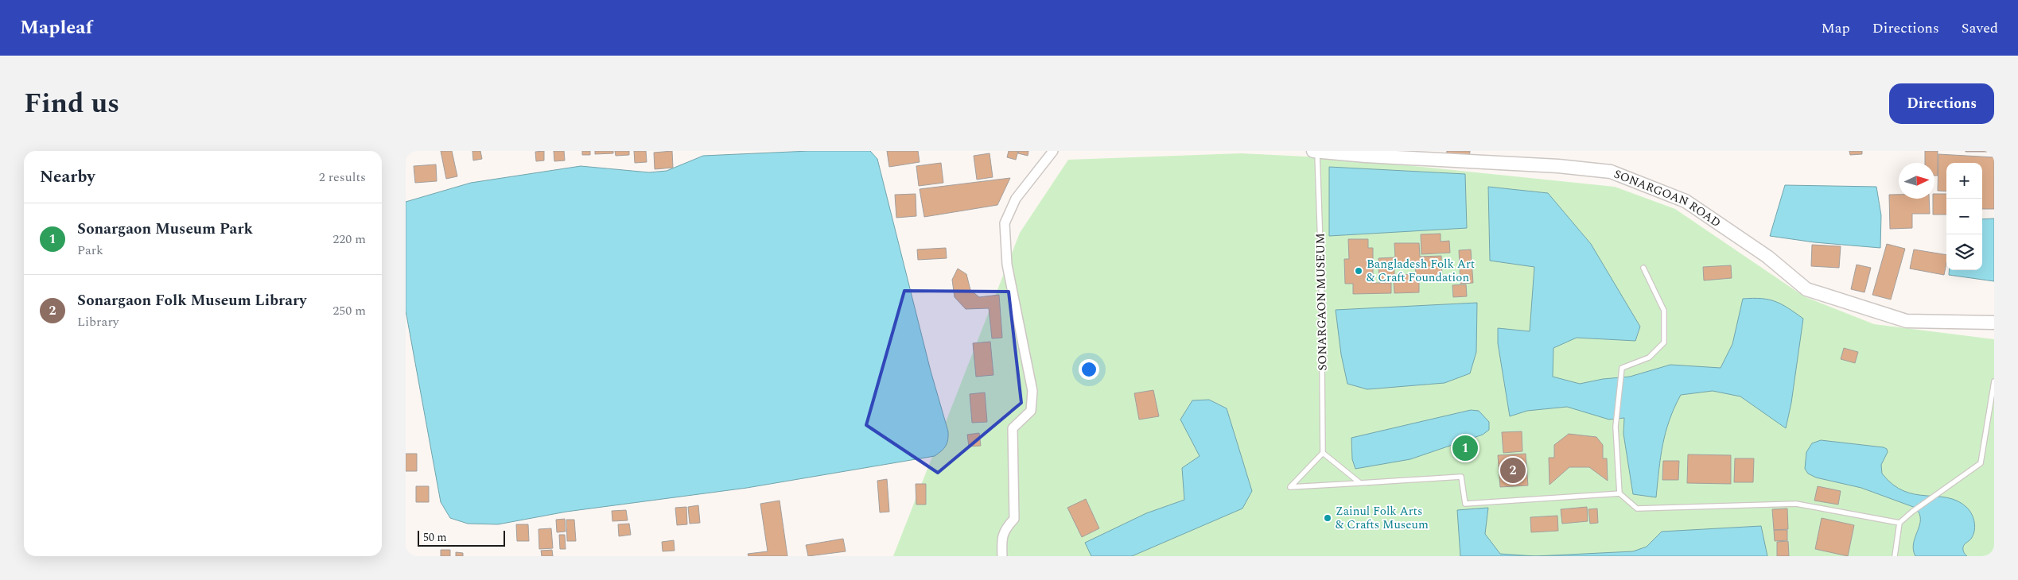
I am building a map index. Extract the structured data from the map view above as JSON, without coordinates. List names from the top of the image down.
{
  "streets": {
    "main road": ["SONARGOAN ROAD"],
    "lane": ["SONARGAON MUSEUM"]
  },
  "crossings": [
    ["SONARGOAN ROAD", "SONARGAON MUSEUM"]
  ],
  "places": ["Bangladesh Folk Art & Craft Foundation", "Zainul Folk Arts & Crafts Museum"],
  "scale_bar": "50 m",
  "north": "right",
  "page": {
    "header": "Mapleaf",
    "nav": ["Map", "Directions", "Saved"],
    "title": "Find us",
    "buttons": "Directions",
    "heading": ["Nearby", "2 results"],
    "map_buttons": ["+", "−"],
    "list": [
      {
        "mark": "1",
        "name": "Sonargaon Museum Park",
        "note": "Park",
        "value": "220 m"
      },
      {
        "mark": "2",
        "name": "Sonargaon Folk Museum Library",
        "note": "Library",
        "value": "250 m"
      }
    ],
    "pins": ["1", "2"],
    "scale": "50 m"
  }
}
